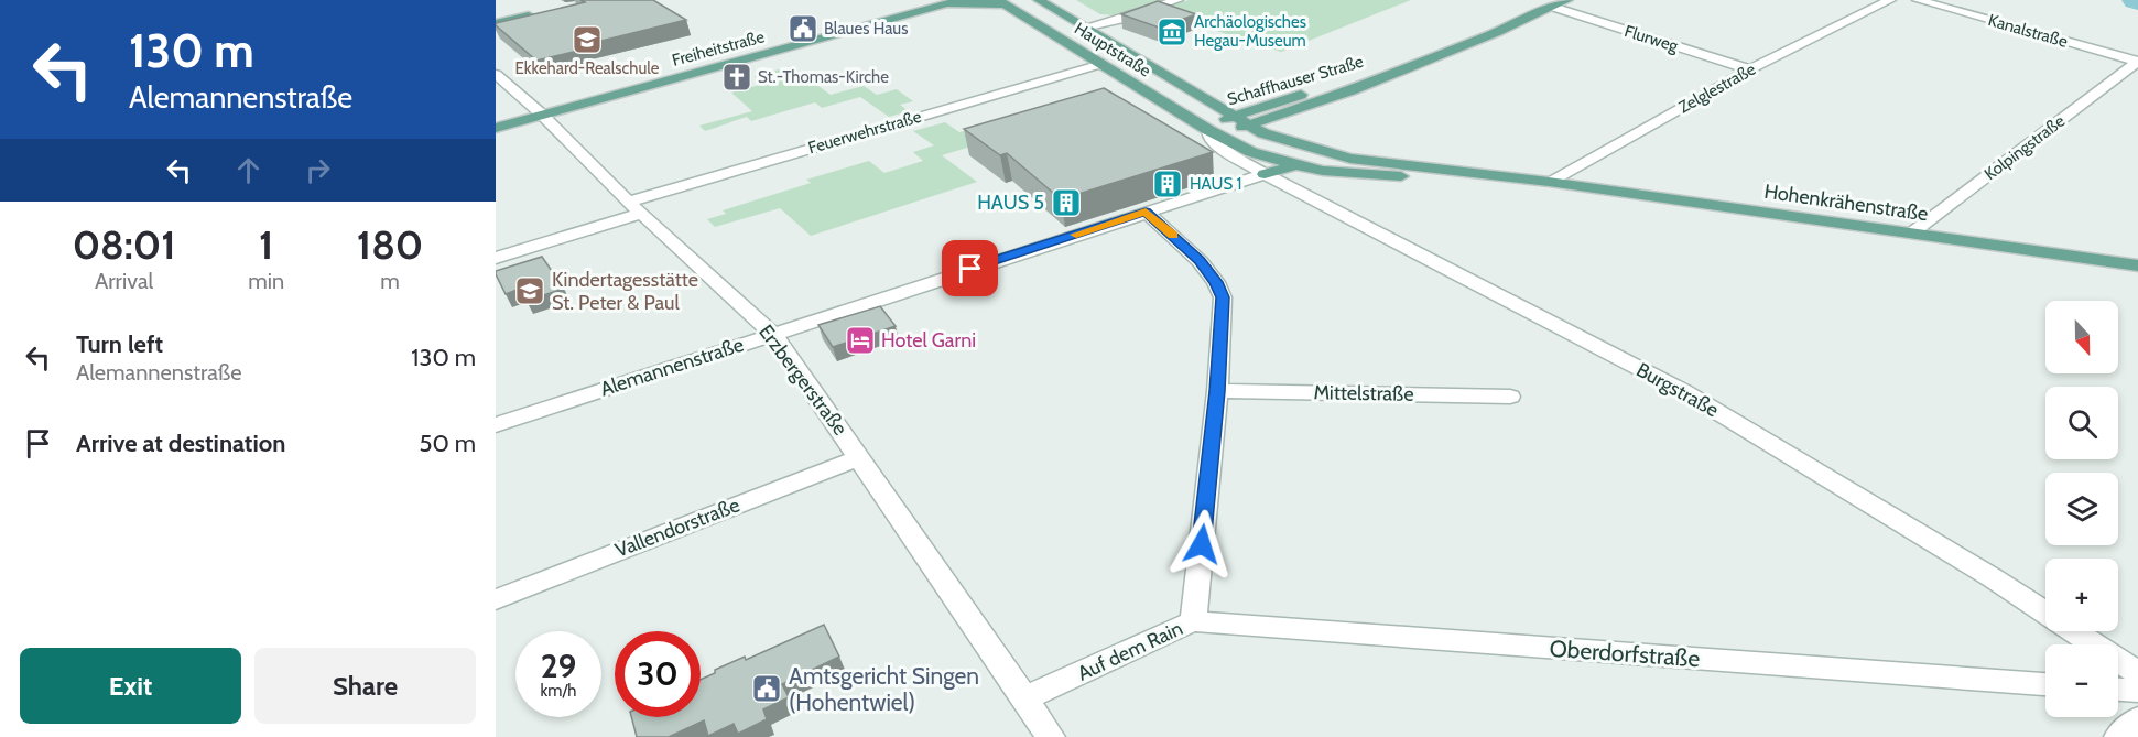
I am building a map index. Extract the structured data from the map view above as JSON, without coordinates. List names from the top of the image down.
{
  "streets": {
    "main road": [
      "Freiheitstraße",
      "Hauptstraße",
      "Schaffhauser Straße",
      "Hohenkrähenstraße"
    ],
    "street": [
      "Kanalstraße",
      "Flurweg",
      "Zelglestraße",
      "Feuerwehrstraße",
      "Kolpingstraße",
      "Alemannenstraße",
      "Erzbergerstraße",
      "Burgstraße",
      "Mittelstraße",
      "Vallendorstraße",
      "Auf dem Rain",
      "Oberdorfstraße"
    ]
  },
  "crossings": [
    ["Kanalstraße", "Kolpingstraße"],
    ["Flurweg", "Schaffhauser Straße"],
    ["Flurweg", "Zelglestraße"],
    ["Freiheitstraße", "Hauptstraße"],
    ["Freiheitstraße", "Erzbergerstraße"],
    ["Hauptstraße", "Schaffhauser Straße"],
    ["Hauptstraße", "Feuerwehrstraße"],
    ["Hauptstraße", "Hohenkrähenstraße"],
    ["Hauptstraße", "Burgstraße"],
    ["Schaffhauser Straße", "Hohenkrähenstraße"],
    ["Schaffhauser Straße", "Burgstraße"],
    ["Zelglestraße", "Hohenkrähenstraße"],
    ["Feuerwehrstraße", "Erzbergerstraße"],
    ["Kolpingstraße", "Hohenkrähenstraße"],
    ["Hohenkrähenstraße", "Burgstraße"],
    ["Alemannenstraße", "Erzbergerstraße"],
    ["Alemannenstraße", "Burgstraße"],
    ["Alemannenstraße", "Auf dem Rain"],
    ["Erzbergerstraße", "Vallendorstraße"],
    ["Erzbergerstraße", "Auf dem Rain"],
    ["Mittelstraße", "Auf dem Rain"],
    ["Auf dem Rain", "Oberdorfstraße"]
  ],
  "places": {
    "public building": ["Blaues Haus", "Amtsgericht Singen (Hohentwiel)"],
    "museum": ["Archäologisches Hegau-Museum"],
    "school or university": ["Ekkehard-Realschule", "Kindertagesstätte St. Peter & Paul"],
    "church": ["St.-Thomas-Kirche"],
    "building": ["HAUS 1", "HAUS 5"],
    "hotel": ["Hotel Garni"]
  },
  "north": "bottom",
  "page": {
    "turn": ["130 m", "Alemannenstraße"],
    "eta": [
      "08:01",
      "Arrival",
      "1",
      "min",
      "180",
      "m"
    ],
    "map_buttons": ["+", "−"],
    "list": [
      {
        "name": "Turn left",
        "note": "Alemannenstraße",
        "value": "130 m"
      },
      {
        "name": "Arrive at destination",
        "value": "50 m"
      }
    ],
    "speed": "29 km/h",
    "limit": "30",
    "buttons": ["Exit", "Share"]
  }
}
